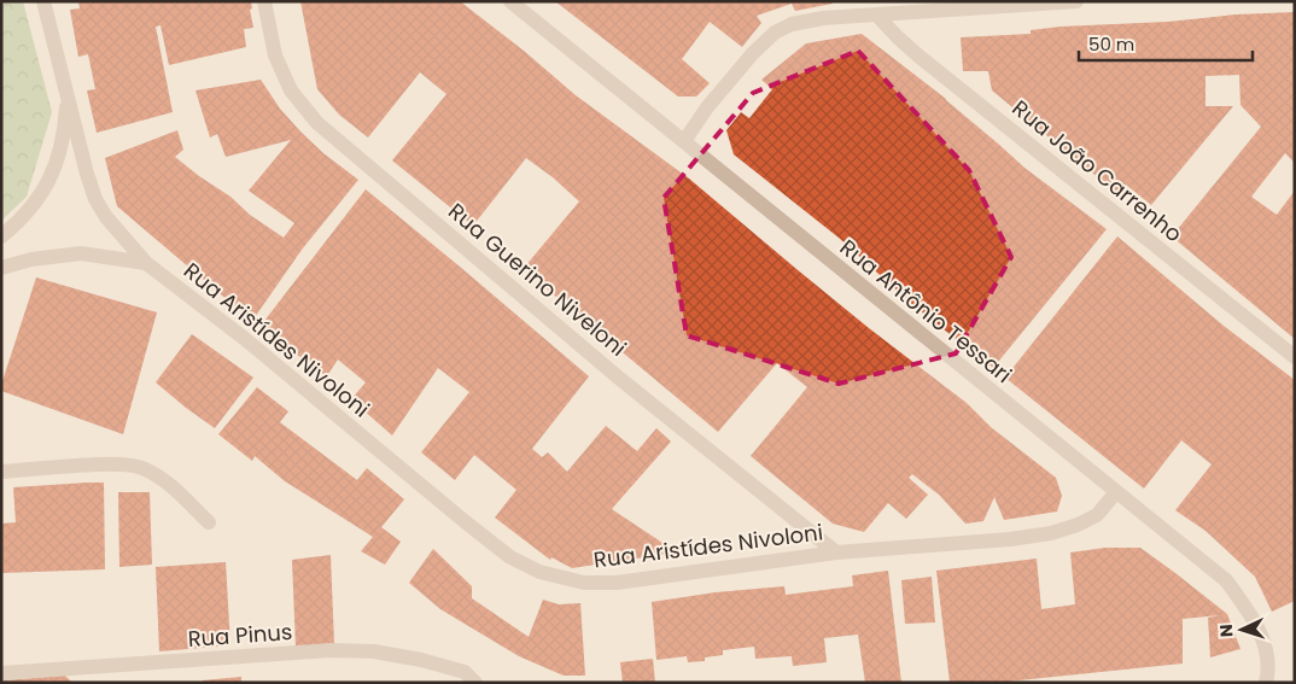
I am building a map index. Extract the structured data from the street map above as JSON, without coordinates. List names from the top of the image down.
{
  "streets": {
    "street": [
      "Rua João Carrenho",
      "Rua Guerino Niveloni",
      "Rua Antônio Tessari",
      "Rua Aristídes Nivoloni",
      "Rua Pinus"
    ]
  },
  "crossings": [
    ["Rua Guerino Niveloni", "Rua Aristídes Nivoloni"],
    ["Rua Antônio Tessari", "Rua Aristídes Nivoloni"]
  ],
  "scale_bar": "50 m",
  "north": "left"
}
